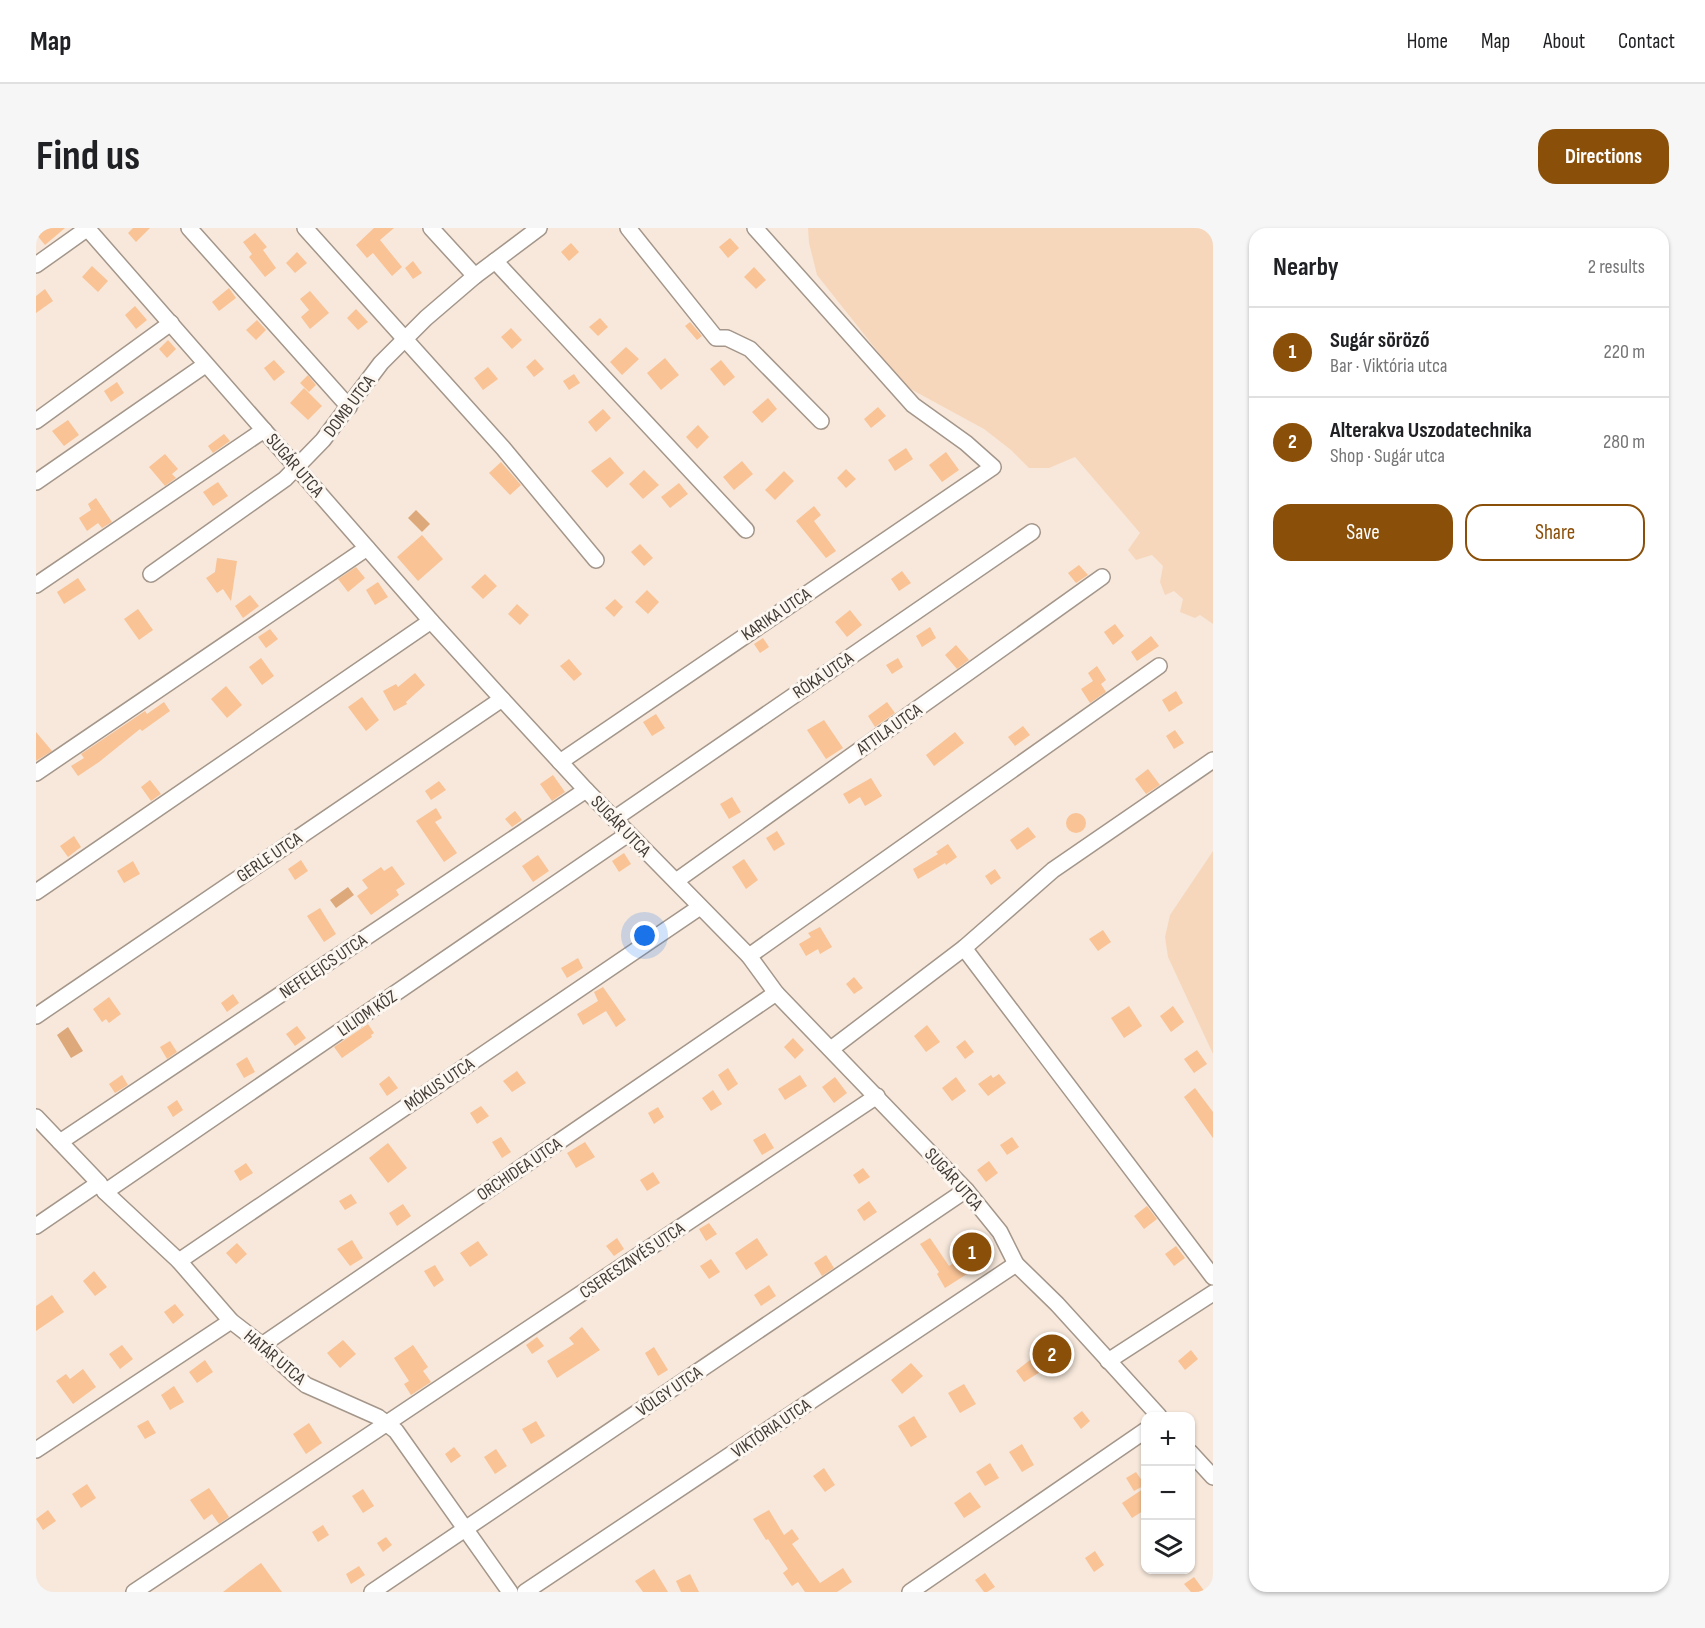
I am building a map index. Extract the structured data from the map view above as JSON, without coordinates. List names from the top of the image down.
{
  "streets": {
    "street": [
      "DOMB UTCA",
      "SUGÁR UTCA",
      "KARIKA UTCA",
      "RÓKA UTCA",
      "ATTILA UTCA",
      "GERLE UTCA",
      "NEFELEJCS UTCA",
      "LILIOM KÖZ",
      "MÓKUS UTCA",
      "ORCHIDEA UTCA",
      "CSERESZNYÉS UTCA",
      "HATÁR UTCA",
      "VÖLGY UTCA",
      "VIKTÓRIA UTCA"
    ]
  },
  "crossings": [
    ["DOMB UTCA", "SUGÁR UTCA"],
    ["SUGÁR UTCA", "KARIKA UTCA"],
    ["SUGÁR UTCA", "RÓKA UTCA"],
    ["SUGÁR UTCA", "ATTILA UTCA"],
    ["SUGÁR UTCA", "GERLE UTCA"],
    ["SUGÁR UTCA", "NEFELEJCS UTCA"],
    ["SUGÁR UTCA", "LILIOM KÖZ"],
    ["SUGÁR UTCA", "MÓKUS UTCA"],
    ["SUGÁR UTCA", "ORCHIDEA UTCA"],
    ["SUGÁR UTCA", "CSERESZNYÉS UTCA"],
    ["SUGÁR UTCA", "VÖLGY UTCA"],
    ["SUGÁR UTCA", "VIKTÓRIA UTCA"],
    ["NEFELEJCS UTCA", "HATÁR UTCA"],
    ["LILIOM KÖZ", "HATÁR UTCA"],
    ["MÓKUS UTCA", "HATÁR UTCA"],
    ["ORCHIDEA UTCA", "HATÁR UTCA"],
    ["CSERESZNYÉS UTCA", "HATÁR UTCA"],
    ["HATÁR UTCA", "VÖLGY UTCA"]
  ],
  "page": {
    "header": "Map",
    "nav": [
      "Home",
      "Map",
      "About",
      "Contact"
    ],
    "buttons": [
      "Directions",
      ["Save", "Share"]
    ],
    "title": "Find us",
    "heading": ["Nearby", "2 results"],
    "list": [
      {
        "mark": "1",
        "name": "Sugár söröző",
        "note": "Bar · Viktória utca",
        "value": "220 m"
      },
      {
        "mark": "2",
        "name": "Alterakva Uszodatechnika",
        "note": "Shop · Sugár utca",
        "value": "280 m"
      }
    ],
    "pins": ["1", "2"],
    "map_buttons": ["+", "−"]
  }
}
